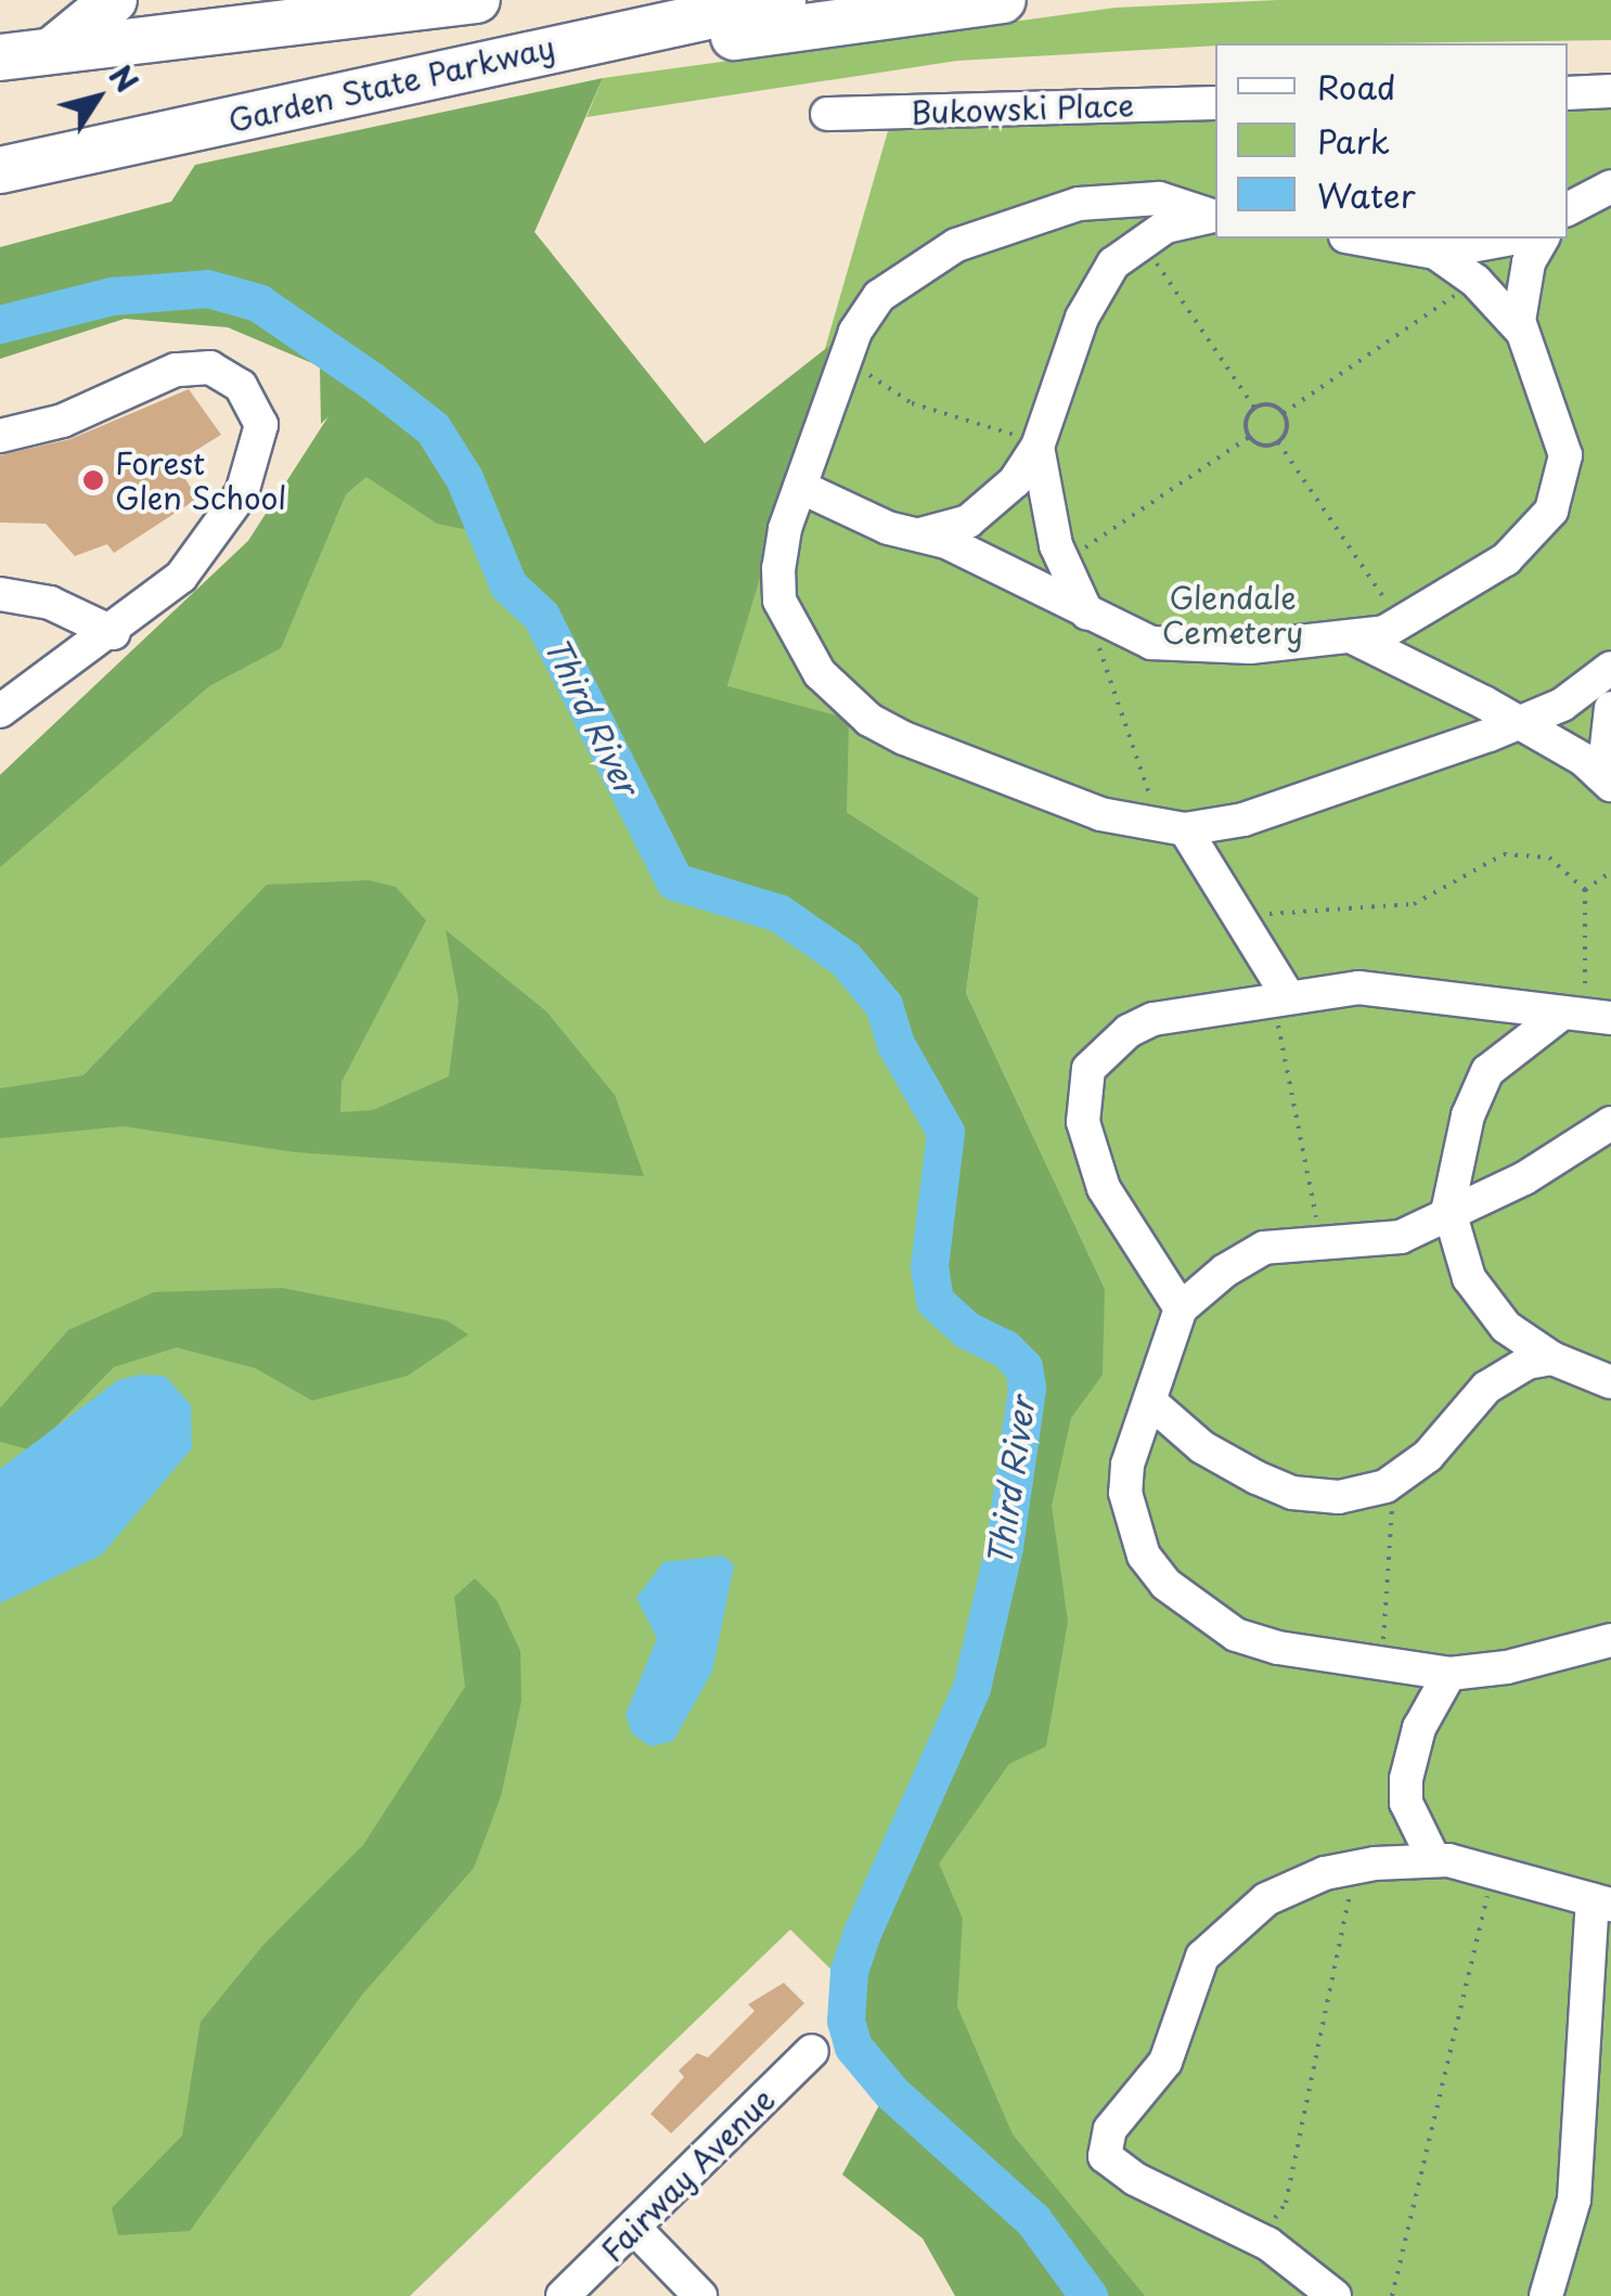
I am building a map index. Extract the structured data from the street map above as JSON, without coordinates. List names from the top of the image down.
{
  "streets": {
    "highway": ["Garden State Parkway"],
    "street": ["Bukowski Place", "Fairway Avenue"]
  },
  "water": ["Third River"],
  "parks": ["Glendale Cemetery"],
  "places": ["Forest Glen School"],
  "legend": ["Road", "Park", "Water"],
  "north": "top right"
}
